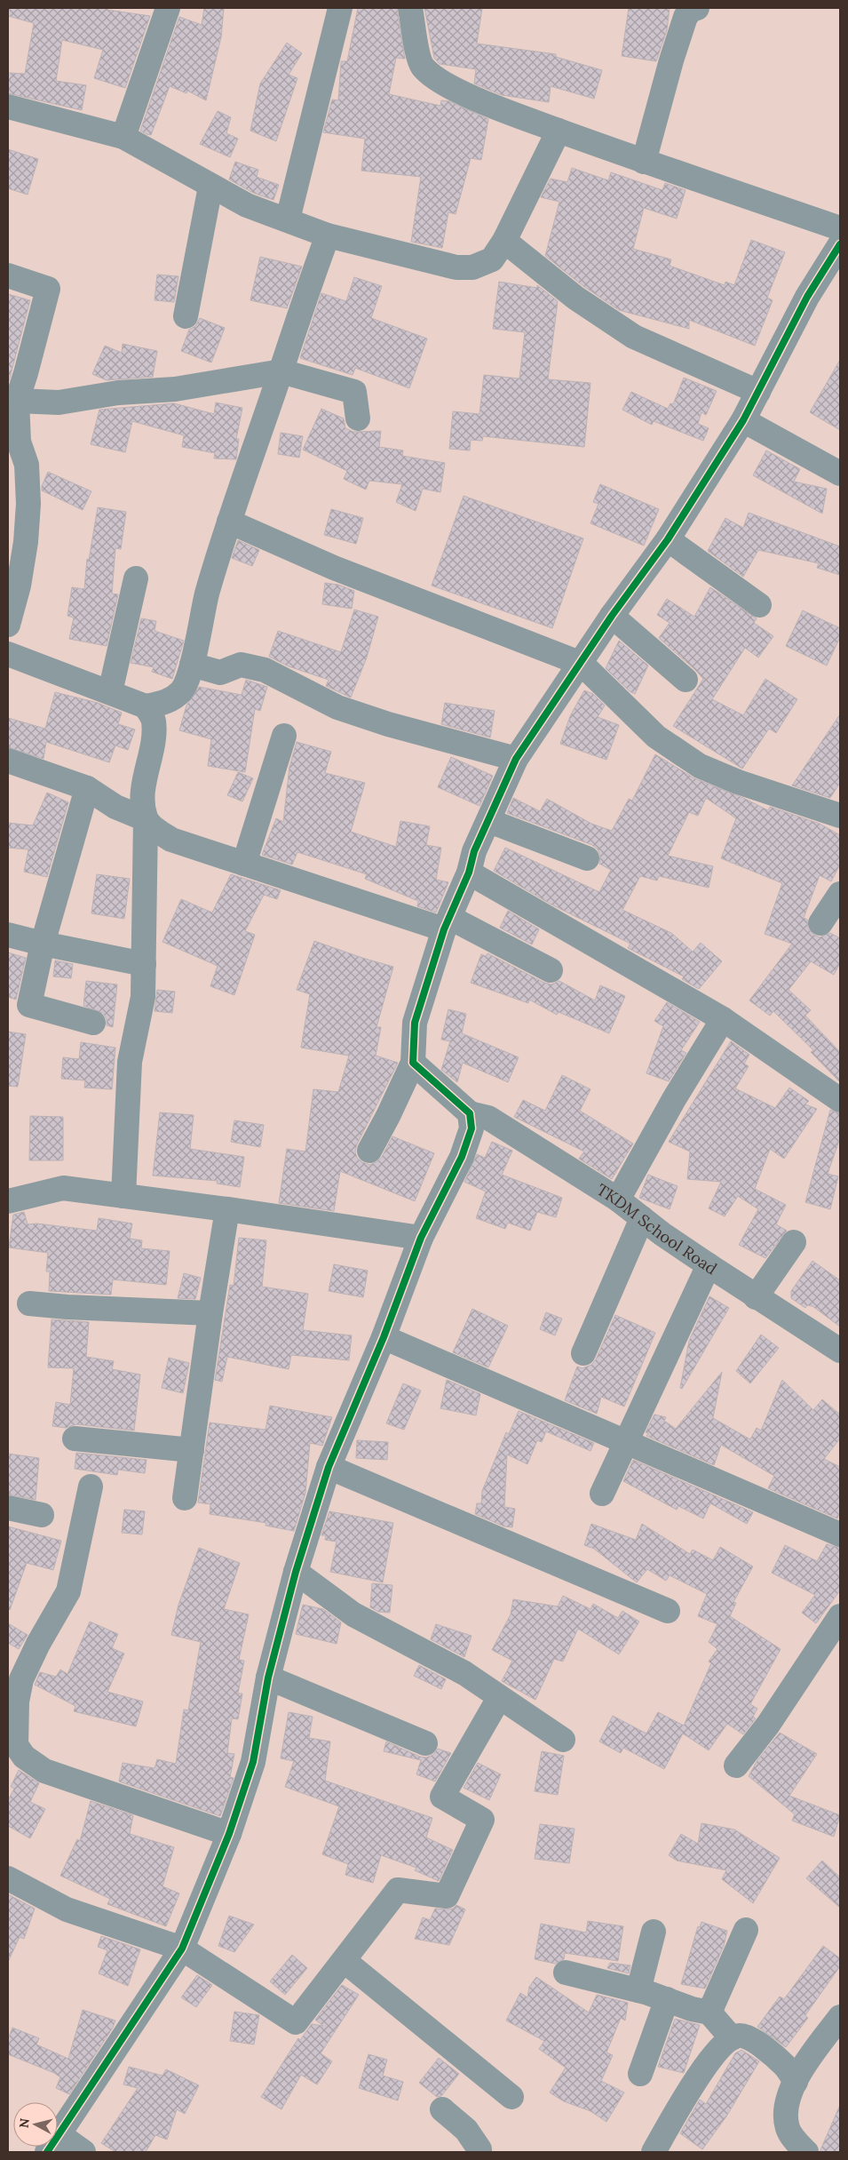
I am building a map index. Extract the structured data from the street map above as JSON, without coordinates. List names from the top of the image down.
{
  "streets": {
    "street": ["TKDM School Road"]
  },
  "north": "left"
}
